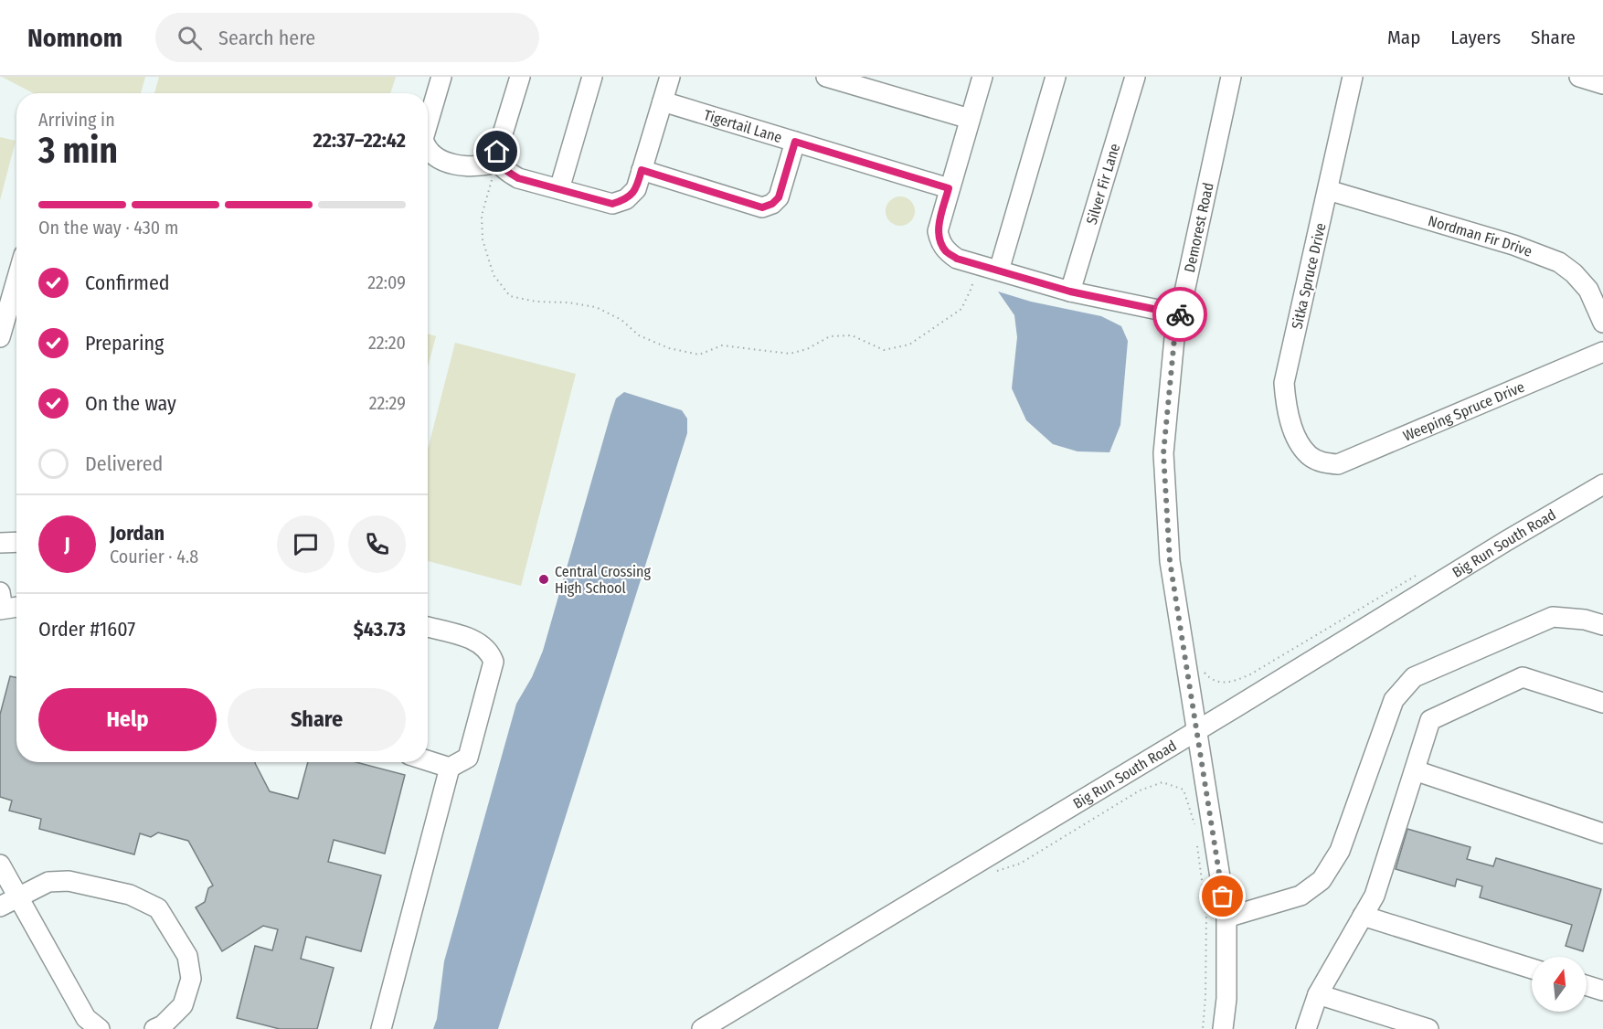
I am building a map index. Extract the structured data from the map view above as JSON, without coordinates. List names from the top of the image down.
{
  "streets": {
    "street": [
      "Tigertail Lane",
      "Silver Fir Lane",
      "Demorest Road",
      "Nordman Fir Drive",
      "Sitka Spruce Drive",
      "Weeping Spruce Drive",
      "Big Run South Road"
    ]
  },
  "crossings": [
    ["Demorest Road", "Big Run South Road"],
    ["Nordman Fir Drive", "Sitka Spruce Drive"],
    ["Sitka Spruce Drive", "Weeping Spruce Drive"]
  ],
  "places": ["Central Crossing High School"],
  "north": "top",
  "page": {
    "header": "Nomnom",
    "search": "Search here",
    "nav": ["Map", "Layers", "Share"],
    "heading": ["3 min", "Arriving in", "22:37–22:42"],
    "panel": [
      "Jordan",
      "Courier · 4.8",
      "Order #1607",
      "$43.73"
    ],
    "bar": "On the way · 430 m",
    "list": [
      ["Confirmed", "22:09"],
      ["Preparing", "22:20"],
      ["On the way", "22:29"],
      "Delivered"
    ],
    "round": "J",
    "buttons": ["Help", "Share"]
  }
}
